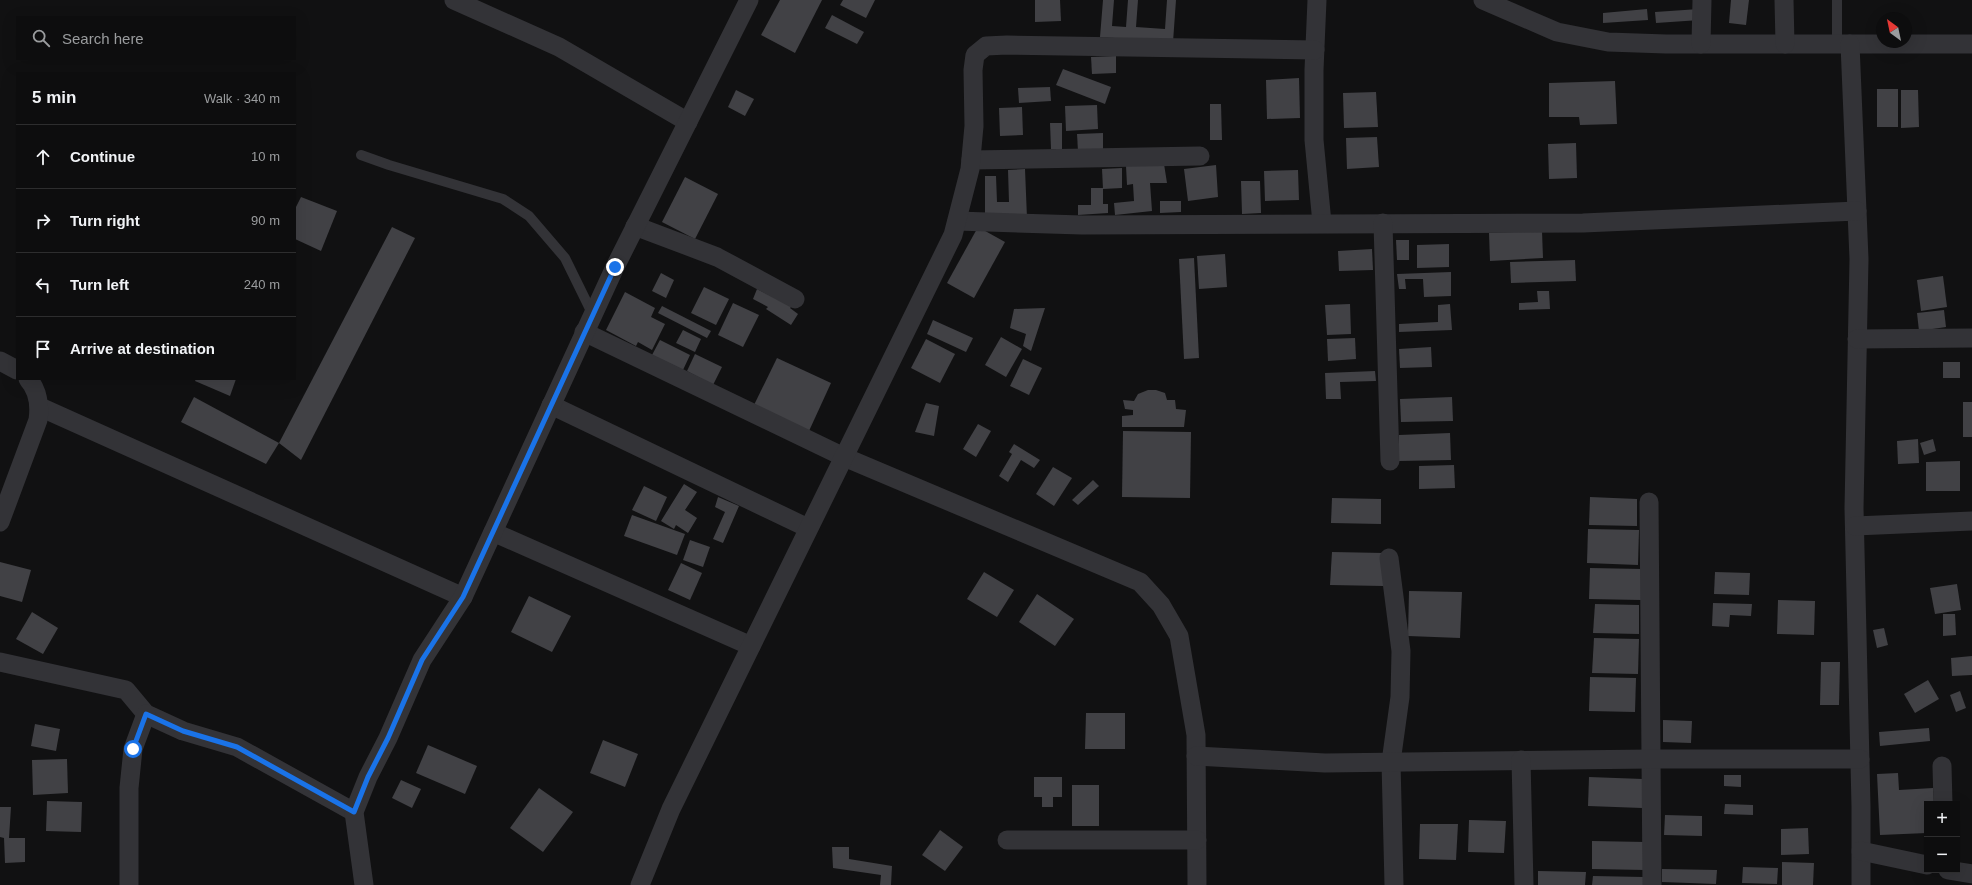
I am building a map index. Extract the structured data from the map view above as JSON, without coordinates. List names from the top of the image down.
{
  "north": "top left",
  "page": {
    "search": "Search here",
    "heading": ["5 min", "Walk · 340 m"],
    "list": [
      ["Continue", "10 m"],
      ["Turn right", "90 m"],
      ["Turn left", "240 m"],
      "Arrive at destination"
    ],
    "map_buttons": ["+", "−"]
  }
}
